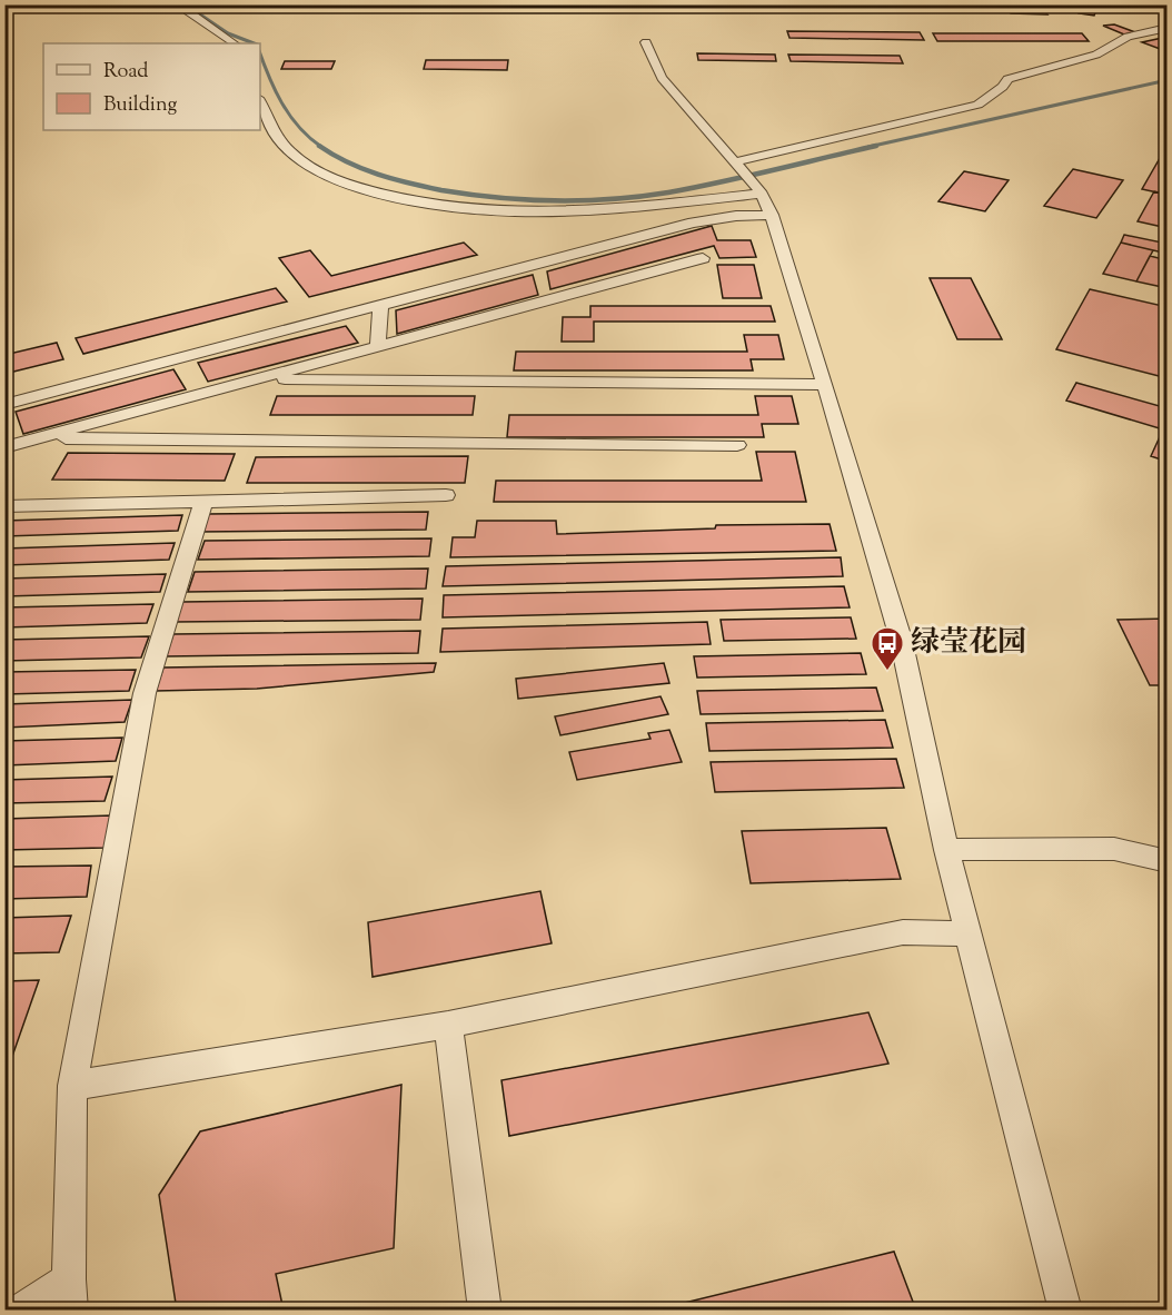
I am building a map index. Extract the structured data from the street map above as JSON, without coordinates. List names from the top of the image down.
{
  "places": {
    "bus stop": ["绿莹花园"]
  },
  "legend": ["Road", "Building"]
}
